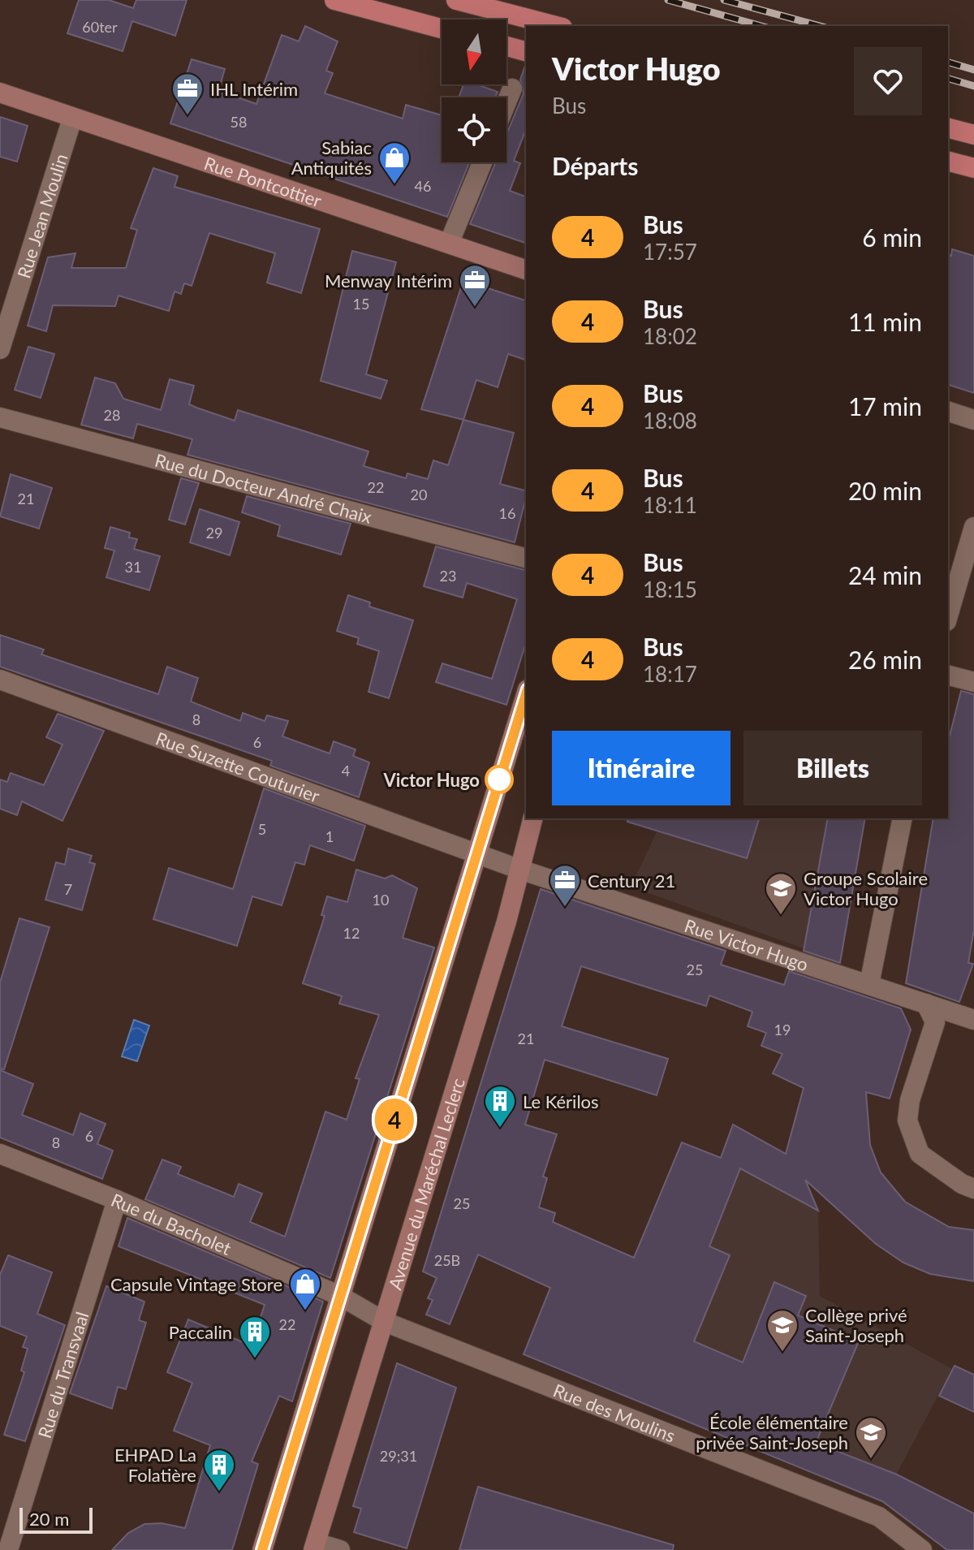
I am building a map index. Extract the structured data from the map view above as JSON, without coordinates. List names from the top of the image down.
{
  "streets": {
    "street": [
      "Rue Pontcottier",
      "Rue Jean Moulin",
      "Rue du Docteur André Chaix",
      "Rue Suzette Couturier",
      "Rue Victor Hugo",
      "Avenue du Maréchal Leclerc",
      "Rue du Bacholet",
      "Rue du Transvaal",
      "Rue des Moulins"
    ]
  },
  "crossings": [
    ["Rue Pontcottier", "Rue Jean Moulin"],
    ["Rue Suzette Couturier", "Rue Victor Hugo"],
    ["Rue Suzette Couturier", "Avenue du Maréchal Leclerc"],
    ["Rue Victor Hugo", "Avenue du Maréchal Leclerc"],
    ["Avenue du Maréchal Leclerc", "Rue des Moulins"],
    ["Rue du Bacholet", "Rue du Transvaal"],
    ["Rue du Bacholet", "Rue des Moulins"]
  ],
  "places": {
    "office": ["IHL Intérim", "Menway Intérim", "Century 21"],
    "shop": ["Sabiac Antiquités", "Capsule Vintage Store"],
    "other": ["Victor Hugo"],
    "school or university": ["Groupe Scolaire Victor Hugo", "Collège privé Saint-Joseph", "École élémentaire privée Saint-Joseph"],
    "building": ["Le Kérilos", "Paccalin", "EHPAD La Folatière"]
  },
  "lines": ["bus line 4"],
  "house_numbers": [
    "60ter",
    "58",
    "46",
    "15",
    "28",
    "22",
    "20",
    "21",
    "16",
    "29",
    "31",
    "23",
    "8",
    "6",
    "4",
    "5",
    "1",
    "7",
    "10",
    "12",
    "25",
    "19",
    "21",
    "6",
    "8",
    "25",
    "25B",
    "22",
    "29;31"
  ],
  "scale_bar": "20 m",
  "north": "bottom",
  "page": {
    "on_map": "4",
    "heading": [
      ["Victor Hugo", "Bus"],
      "Départs"
    ],
    "list": [
      {
        "mark": "4",
        "name": "Bus",
        "note": "17:57",
        "value": "6 min"
      },
      {
        "mark": "4",
        "name": "Bus",
        "note": "18:02",
        "value": "11 min"
      },
      {
        "mark": "4",
        "name": "Bus",
        "note": "18:08",
        "value": "17 min"
      },
      {
        "mark": "4",
        "name": "Bus",
        "note": "18:11",
        "value": "20 min"
      },
      {
        "mark": "4",
        "name": "Bus",
        "note": "18:15",
        "value": "24 min"
      },
      {
        "mark": "4",
        "name": "Bus",
        "note": "18:17",
        "value": "26 min"
      }
    ],
    "buttons": ["Itinéraire", "Billets"],
    "scale": "20 m"
  }
}
